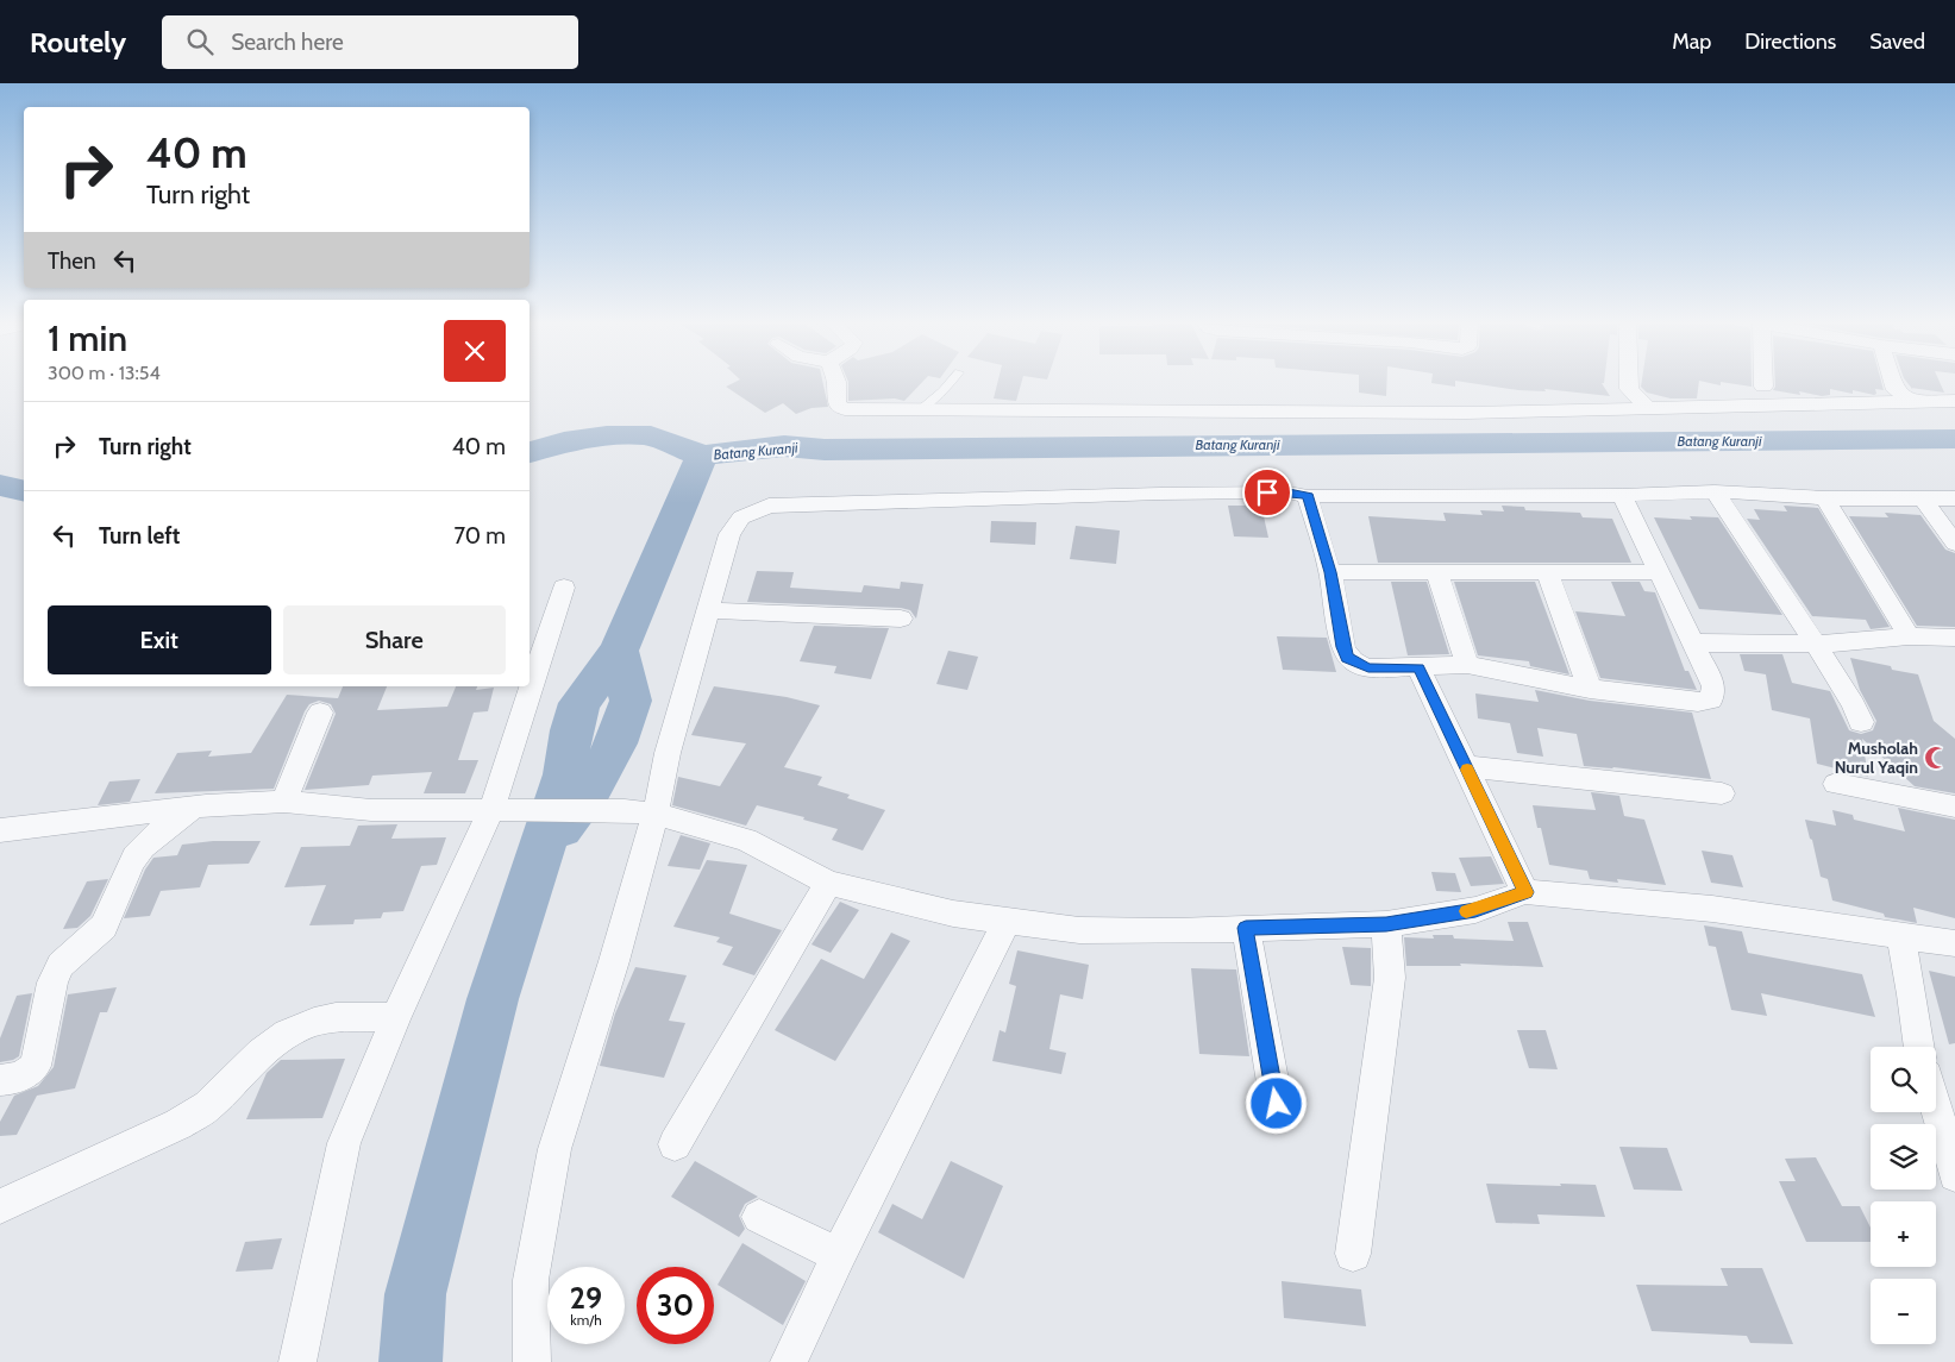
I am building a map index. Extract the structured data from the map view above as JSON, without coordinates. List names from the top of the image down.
{
  "water": ["Batang Kuranji"],
  "places": {
    "mosque": ["Musholah Nurul Yaqin"]
  },
  "page": {
    "header": "Routely",
    "search": "Search here",
    "nav": ["Map", "Directions", "Saved"],
    "turn": ["40 m", "Turn right"],
    "then": "Then",
    "heading": ["1 min", "300 m · 13:54"],
    "list": [
      {
        "name": "Turn right",
        "value": "40 m"
      },
      {
        "name": "Turn left",
        "value": "70 m"
      }
    ],
    "buttons": ["Exit", "Share"],
    "map_buttons": ["+", "−"],
    "speed": "29 km/h",
    "limit": "30"
  }
}
